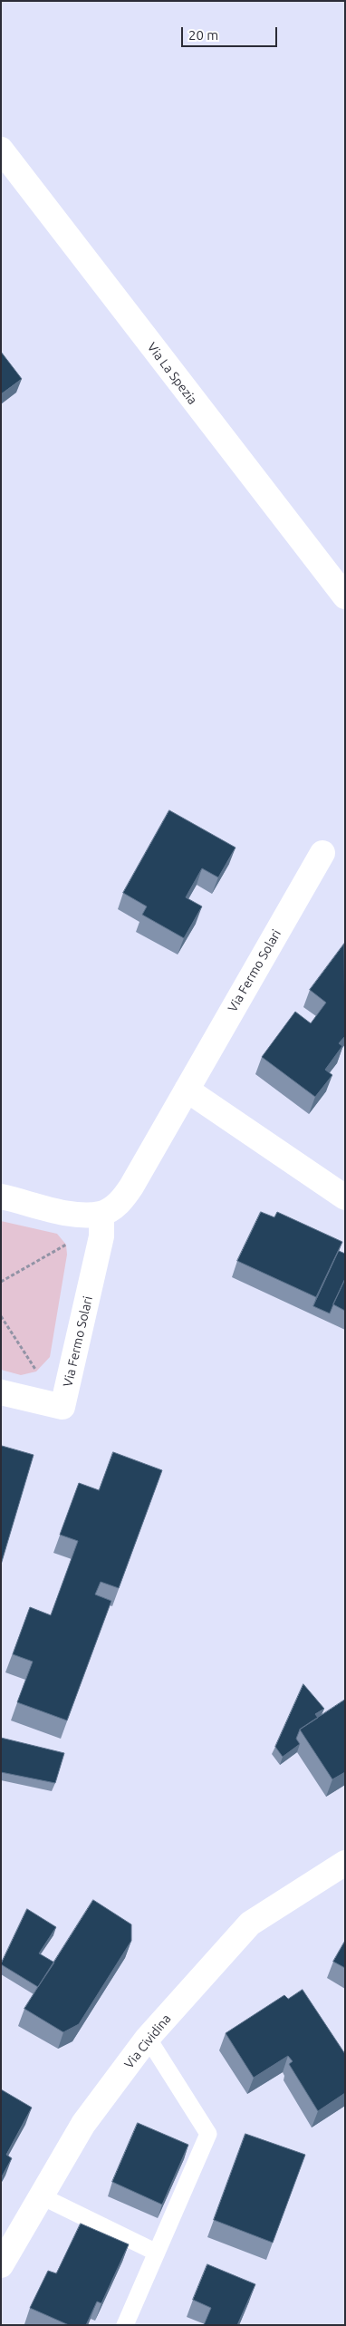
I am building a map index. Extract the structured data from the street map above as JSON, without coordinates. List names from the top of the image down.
{
  "streets": {
    "street": ["Via La Spezia", "Via Fermo Solari", "Via Cividina"]
  },
  "scale_bar": "20 m"
}
